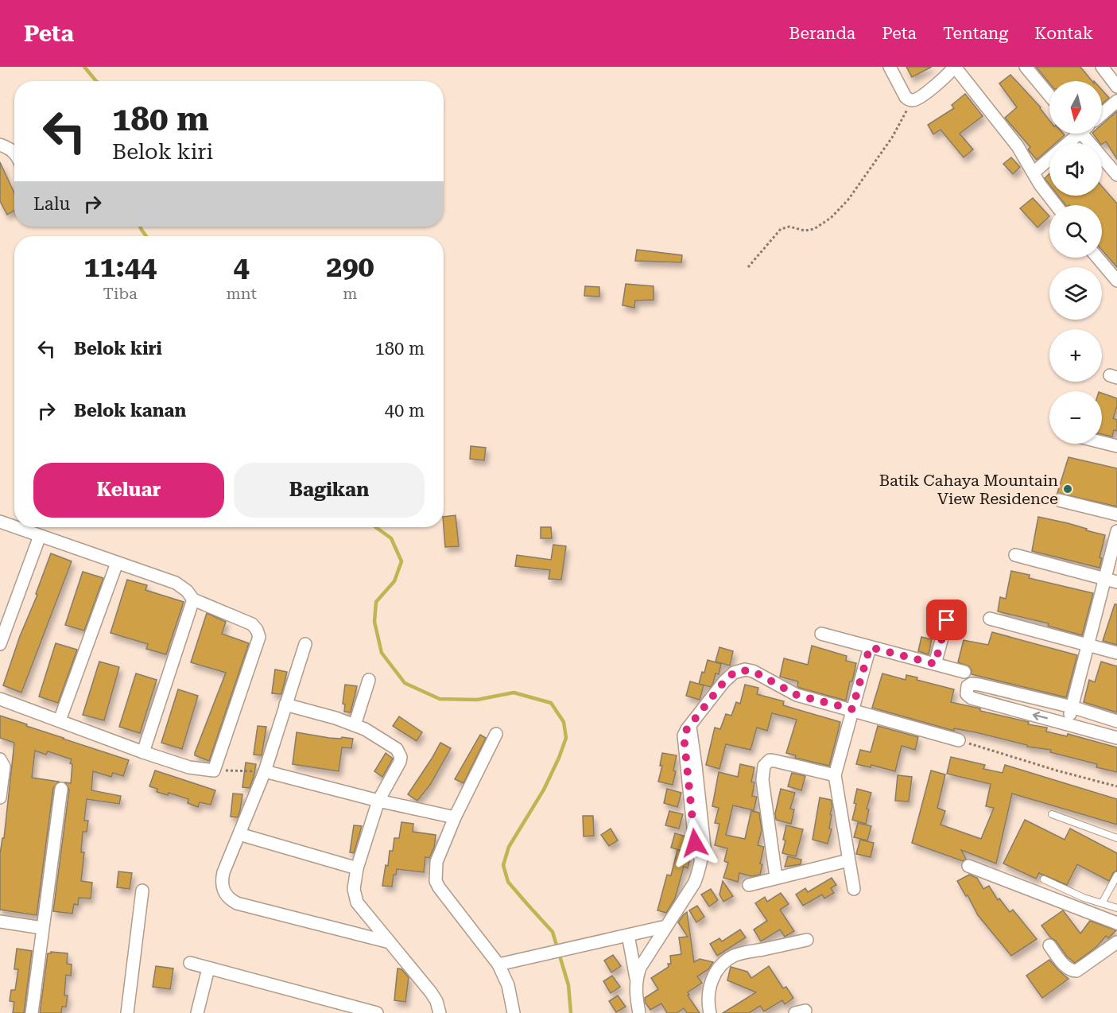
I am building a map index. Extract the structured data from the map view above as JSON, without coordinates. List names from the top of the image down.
{
  "places": ["Batik Cahaya Mountain View Residence"],
  "north": "bottom",
  "page": {
    "header": "Peta",
    "nav": [
      "Beranda",
      "Peta",
      "Tentang",
      "Kontak"
    ],
    "map_buttons": ["+", "−"],
    "turn": ["180 m", "Belok kiri"],
    "then": "Lalu",
    "eta": [
      "11:44",
      "Tiba",
      "4",
      "mnt",
      "290",
      "m"
    ],
    "list": [
      {
        "name": "Belok kiri",
        "value": "180 m"
      },
      {
        "name": "Belok kanan",
        "value": "40 m"
      }
    ],
    "buttons": ["Keluar", "Bagikan"]
  }
}
